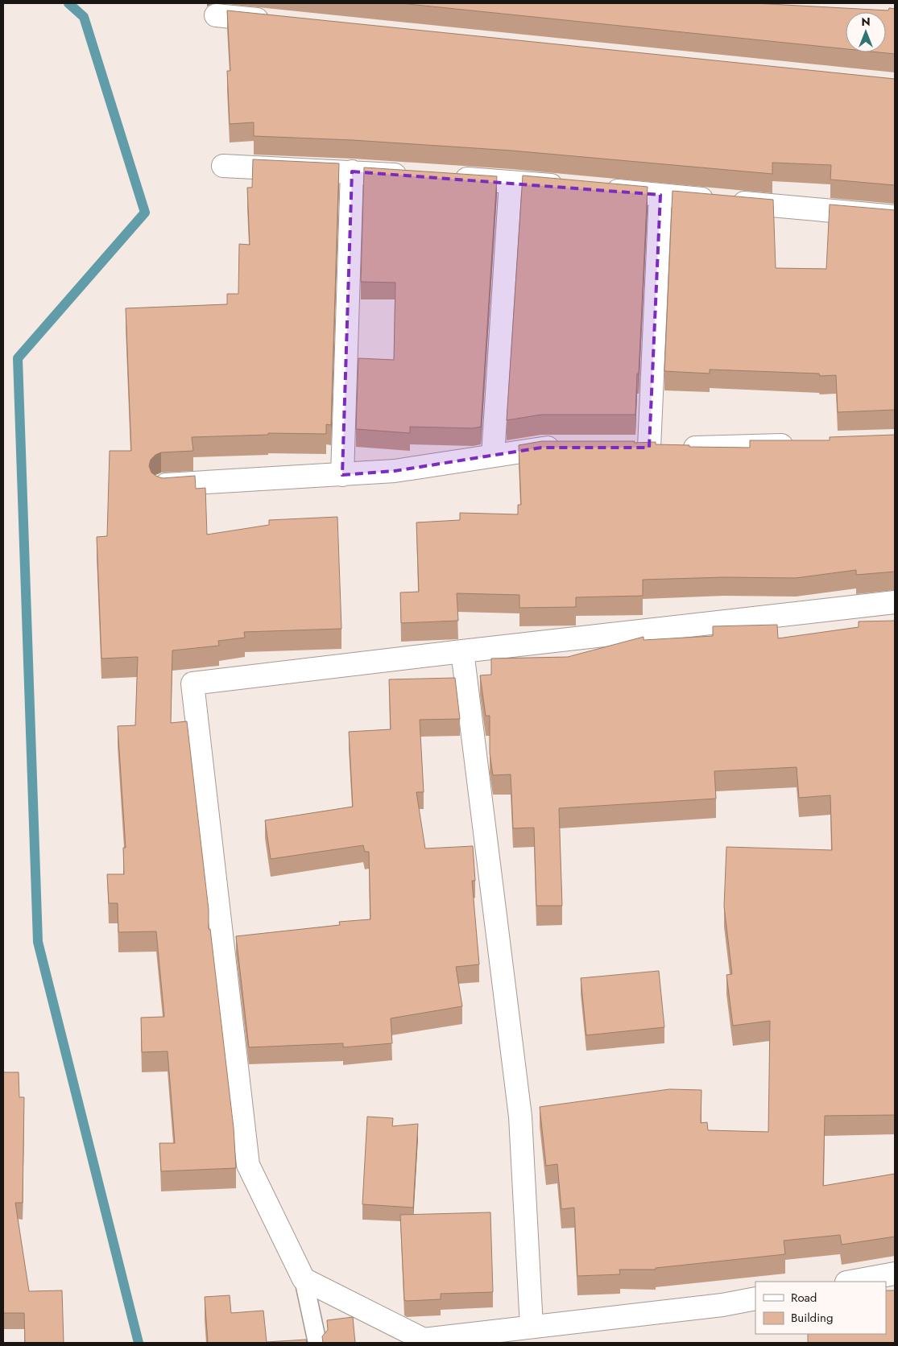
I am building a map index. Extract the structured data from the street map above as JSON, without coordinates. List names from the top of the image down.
{
  "legend": ["Road", "Building"],
  "north": "top"
}
